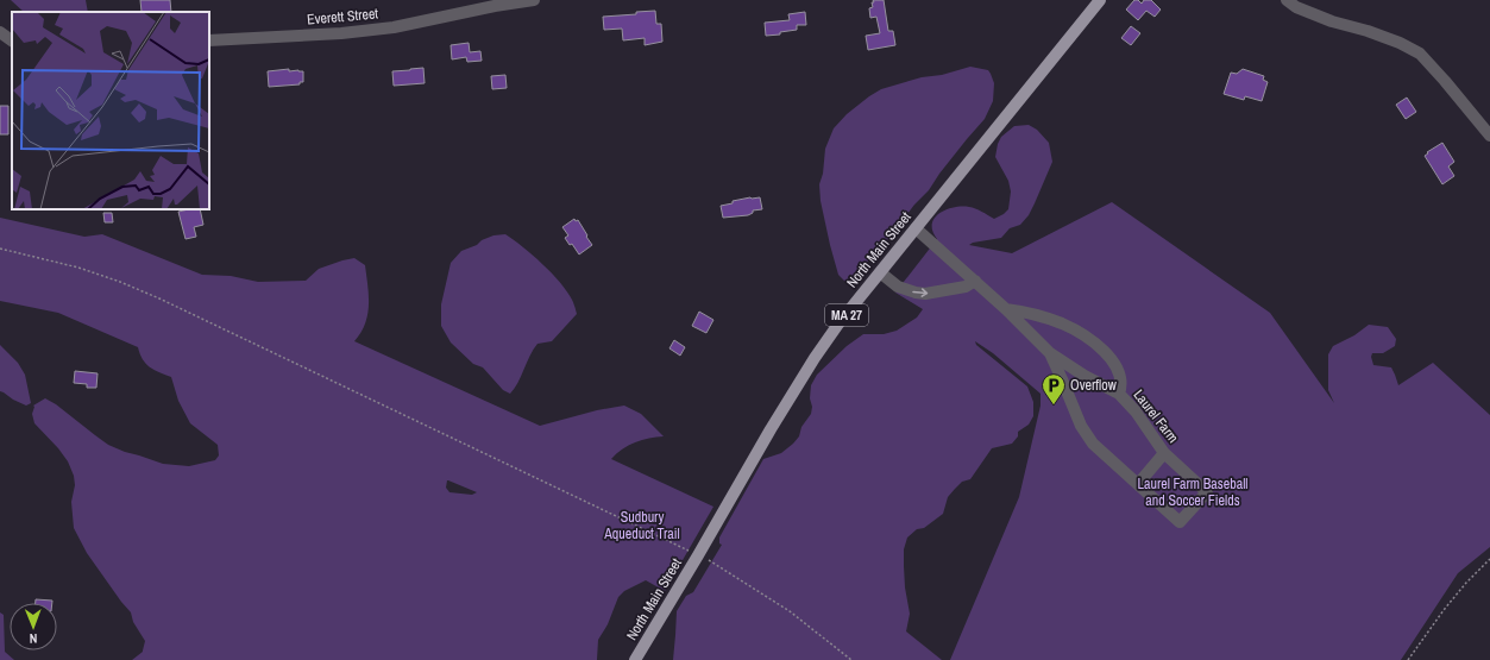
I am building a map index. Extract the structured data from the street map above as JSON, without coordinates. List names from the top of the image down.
{
  "streets": {
    "main road": ["North Main Street", "MA 27"],
    "street": ["Everett Street", "Laurel Farm"]
  },
  "crossings": [
    ["North Main Street", "Laurel Farm"]
  ],
  "parks": ["Laurel Farm Baseball and Soccer Fields", "Sudbury Aqueduct Trail"],
  "places": {
    "parking": ["Overflow"]
  },
  "north": "bottom"
}
